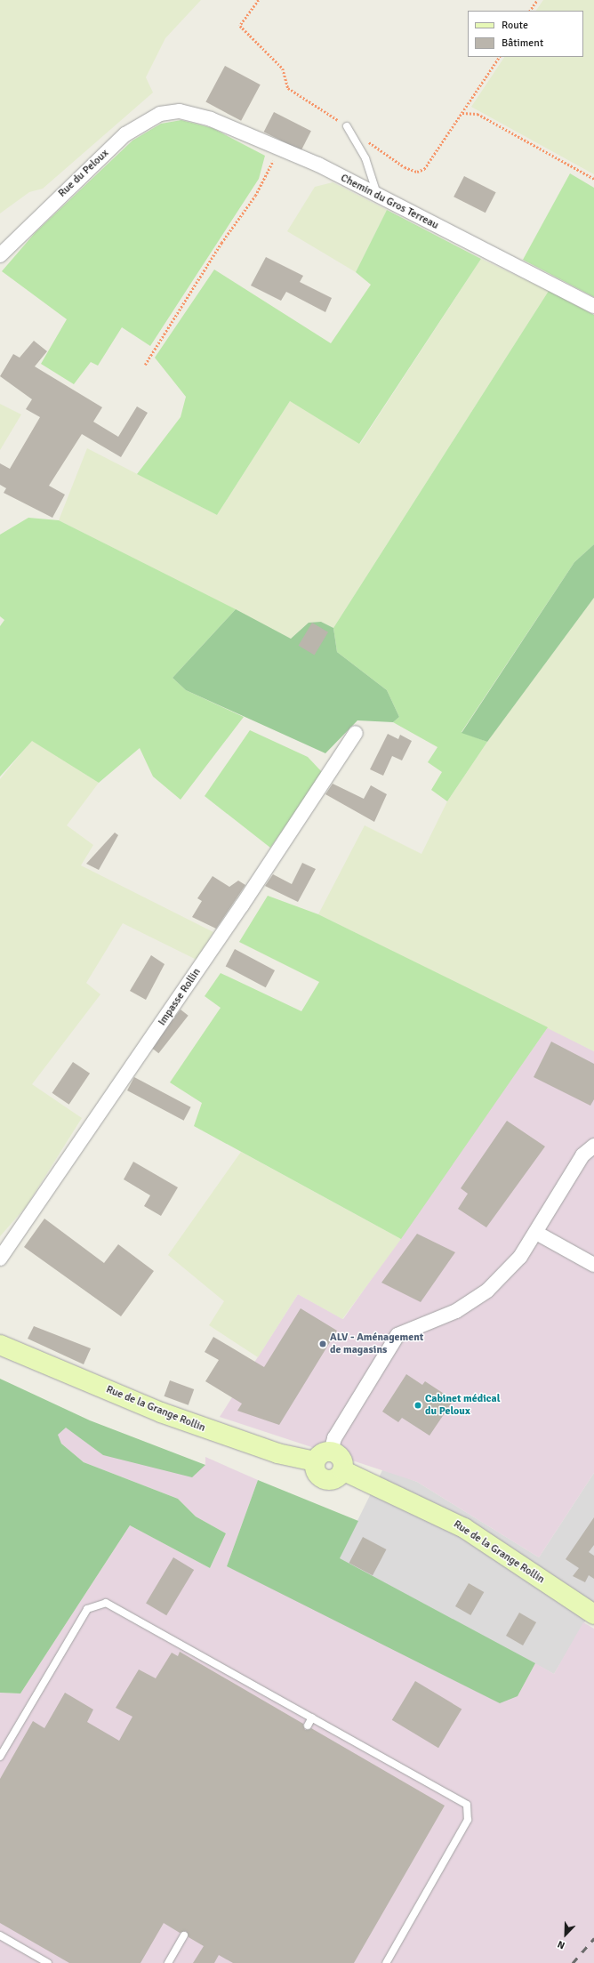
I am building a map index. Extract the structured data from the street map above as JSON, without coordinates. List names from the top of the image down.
{
  "streets": {
    "main road": ["Rue de la Grange Rollin"],
    "street": ["Rue du Peloux", "Chemin du Gros Terreau", "Impasse Rollin"]
  },
  "crossings": [
    ["Rue du Peloux", "Chemin du Gros Terreau"]
  ],
  "places": ["ALV - Aménagement de magasins", "Cabinet médical du Peloux"],
  "legend": ["Route", "Bâtiment"],
  "north": "bottom left"
}
